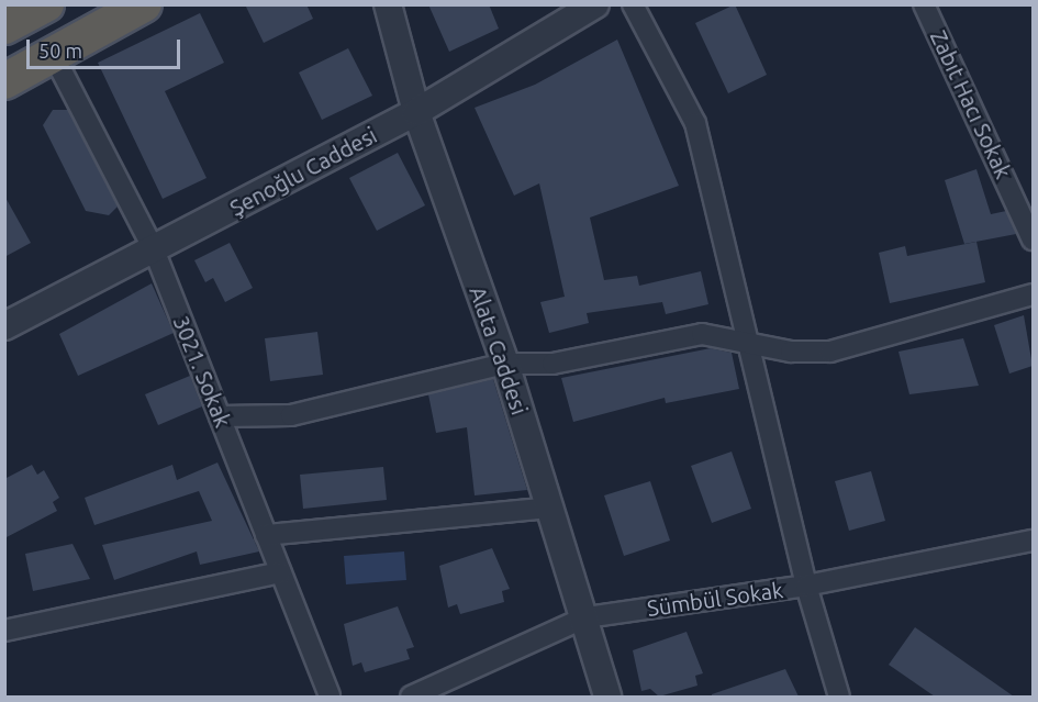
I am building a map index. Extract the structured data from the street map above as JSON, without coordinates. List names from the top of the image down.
{
  "streets": {
    "street": [
      "Zabıt Hacı Sokak",
      "Şenoğlu Caddesi",
      "Alata Caddesi",
      "3021. Sokak",
      "Sümbül Sokak"
    ]
  },
  "crossings": [
    ["Şenoğlu Caddesi", "Alata Caddesi"],
    ["Şenoğlu Caddesi", "3021. Sokak"],
    ["Alata Caddesi", "Sümbül Sokak"]
  ],
  "scale_bar": "50 m"
}
